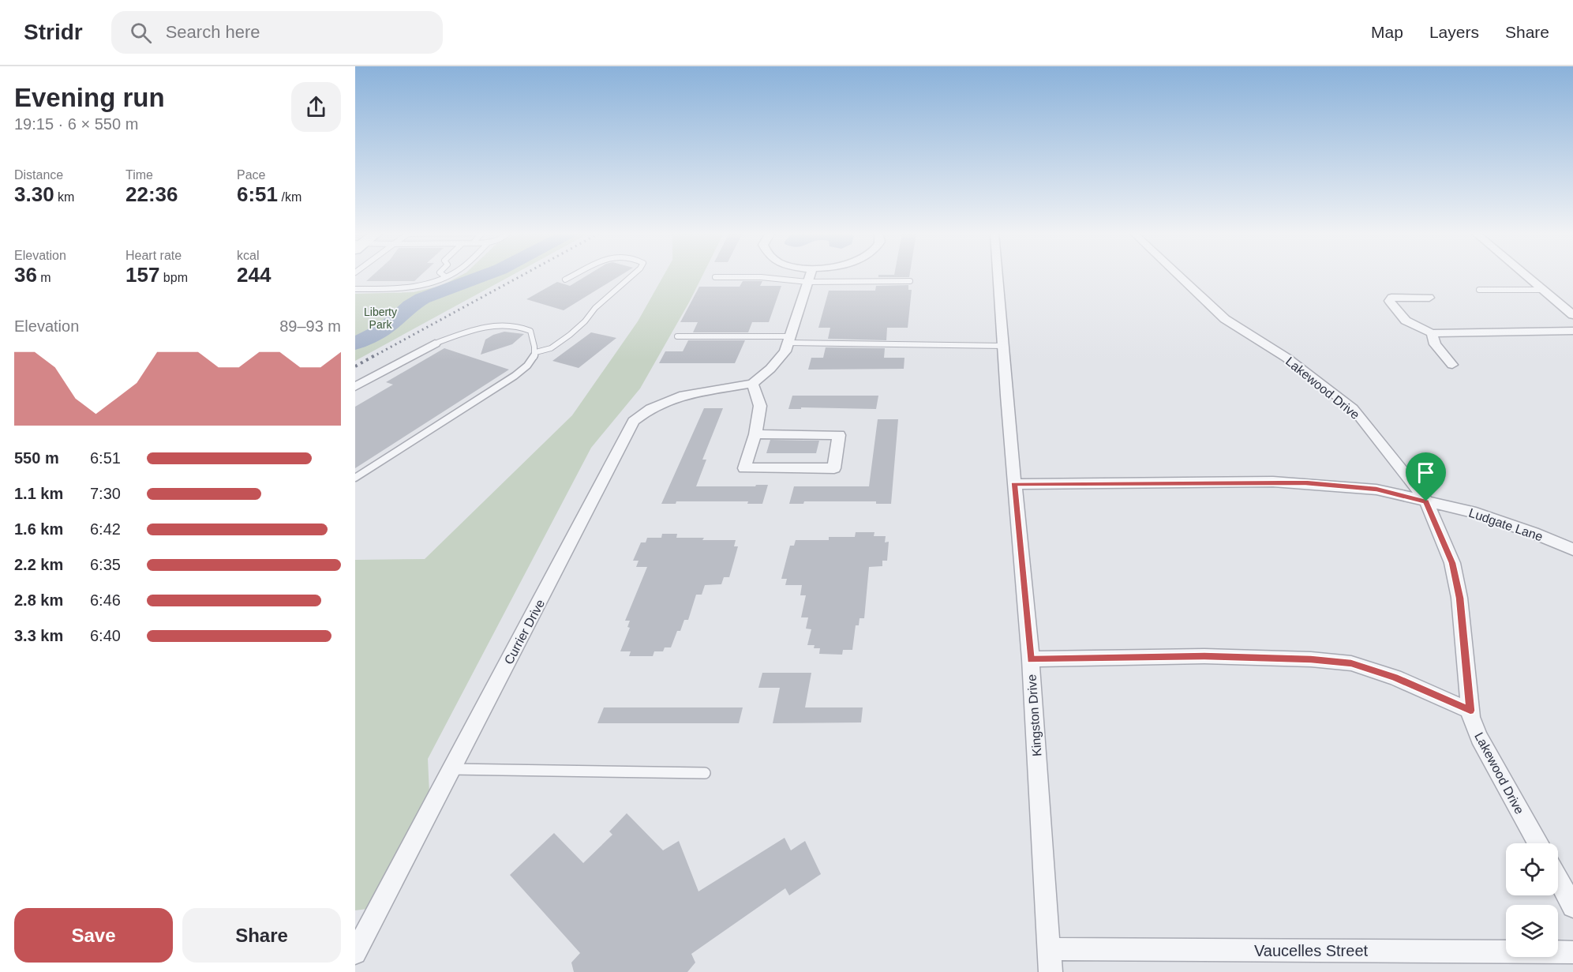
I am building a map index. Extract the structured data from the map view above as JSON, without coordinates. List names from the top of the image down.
{
  "streets": {
    "street": [
      "Lakewood Drive",
      "Ludgate Lane",
      "Currier Drive",
      "Kingston Drive",
      "Vaucelles Street"
    ]
  },
  "crossings": [
    ["Lakewood Drive", "Ludgate Lane"],
    ["Ludgate Lane", "Kingston Drive"],
    ["Kingston Drive", "Vaucelles Street"]
  ],
  "parks": ["Liberty Park"],
  "page": {
    "header": "Stridr",
    "search": "Search here",
    "nav": ["Map", "Layers", "Share"],
    "heading": ["Evening run", "19:15 · 6 × 550 m"],
    "stats": [
      ["Distance", "3.30 km"],
      ["Time", "22:36"],
      ["Pace", "6:51 /km"],
      ["Elevation", "36 m"],
      ["Heart rate", "157 bpm"],
      ["kcal", "244"]
    ],
    "chart": ["Elevation", "89–93 m"],
    "list": [
      {
        "name": "550 m",
        "note": "6:51"
      },
      {
        "name": "1.1 km",
        "note": "7:30"
      },
      {
        "name": "1.6 km",
        "note": "6:42"
      },
      {
        "name": "2.2 km",
        "note": "6:35"
      },
      {
        "name": "2.8 km",
        "note": "6:46"
      },
      {
        "name": "3.3 km",
        "note": "6:40"
      }
    ],
    "buttons": ["Save", "Share"]
  }
}
